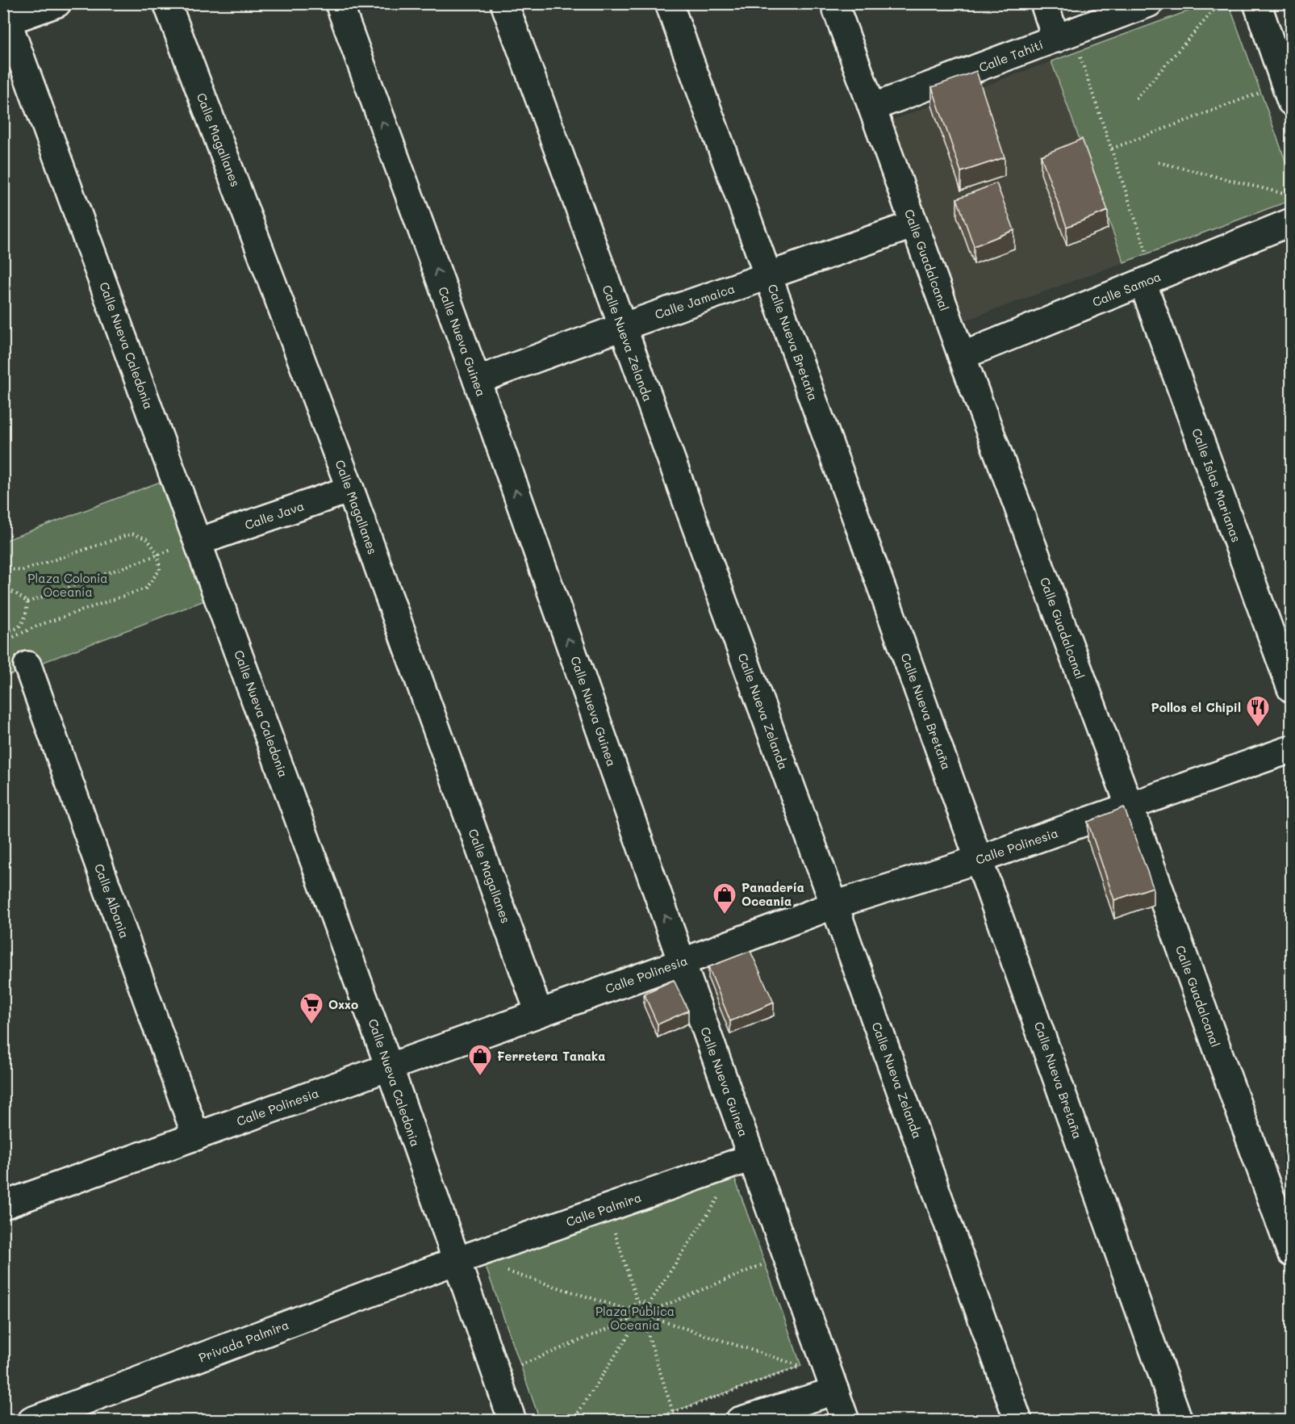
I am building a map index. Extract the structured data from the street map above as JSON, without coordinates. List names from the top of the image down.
{
  "streets": {
    "street": [
      "Calle Tahití",
      "Calle Magallanes",
      "Calle Guadalcanal",
      "Calle Samoa",
      "Calle Jamaica",
      "Calle Nueva Guinea",
      "Calle Nueva Bretaña",
      "Calle Nueva Zelanda",
      "Calle Nueva Caledonia",
      "Calle Islas Marianas",
      "Calle Java",
      "Calle Polinesia",
      "Calle Albania",
      "Calle Palmira",
      "Privada Palmira"
    ]
  },
  "crossings": [
    ["Calle Tahití", "Calle Guadalcanal"],
    ["Calle Magallanes", "Calle Java"],
    ["Calle Magallanes", "Calle Polinesia"],
    ["Calle Guadalcanal", "Calle Samoa"],
    ["Calle Guadalcanal", "Calle Jamaica"],
    ["Calle Guadalcanal", "Calle Polinesia"],
    ["Calle Samoa", "Calle Islas Marianas"],
    ["Calle Jamaica", "Calle Nueva Guinea"],
    ["Calle Jamaica", "Calle Nueva Bretaña"],
    ["Calle Jamaica", "Calle Nueva Zelanda"],
    ["Calle Nueva Guinea", "Calle Polinesia"],
    ["Calle Nueva Guinea", "Calle Palmira"],
    ["Calle Nueva Bretaña", "Calle Polinesia"],
    ["Calle Nueva Zelanda", "Calle Polinesia"],
    ["Calle Nueva Caledonia", "Calle Java"],
    ["Calle Nueva Caledonia", "Calle Polinesia"],
    ["Calle Nueva Caledonia", "Calle Palmira"],
    ["Calle Nueva Caledonia", "Privada Palmira"],
    ["Calle Polinesia", "Calle Albania"],
    ["Calle Palmira", "Privada Palmira"]
  ],
  "one_way": ["Calle Nueva Guinea"],
  "parks": ["Plaza Colonia Oceanía", "Plaza Pública Oceanía"],
  "places": {
    "restaurant": ["Pollos el Chipil"],
    "shop": ["Panadería Oceania", "Ferretera Tanaka"],
    "supermarket": ["Oxxo"]
  }
}
